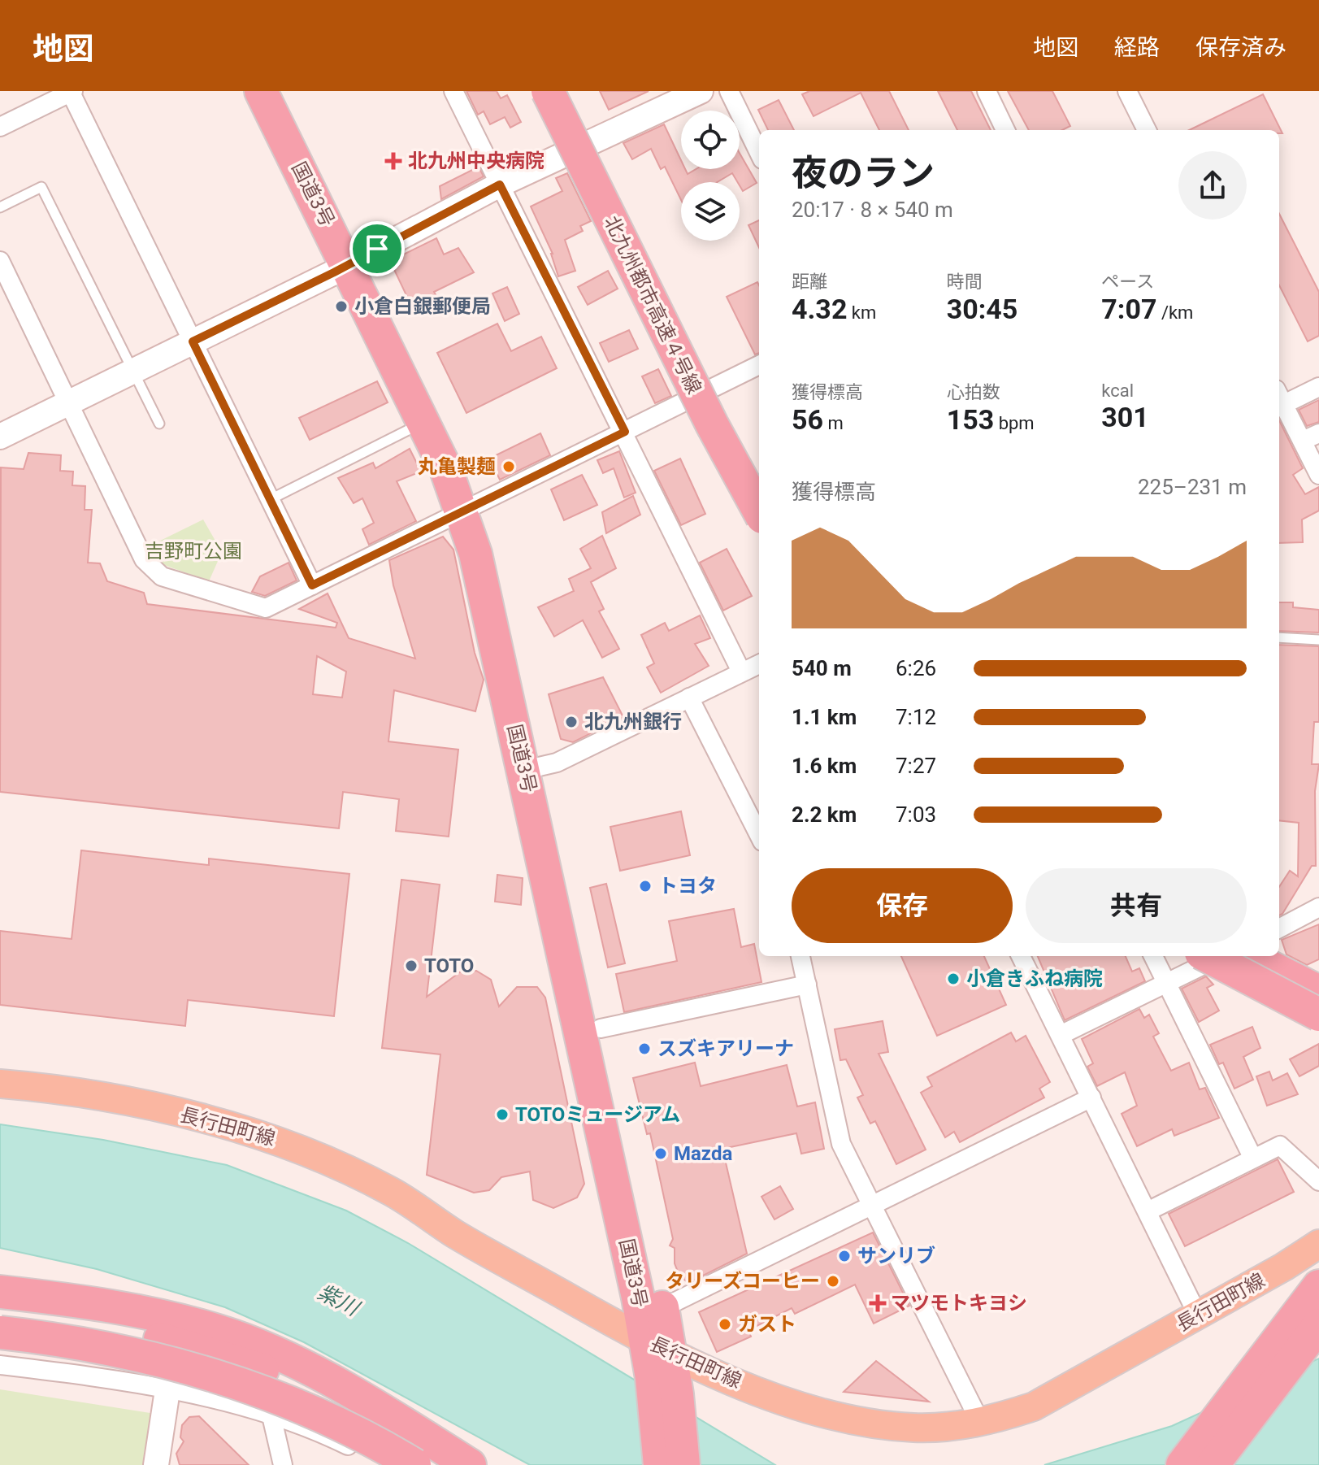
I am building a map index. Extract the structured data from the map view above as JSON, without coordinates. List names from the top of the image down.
{
  "streets": {
    "highway": ["国道3号", "北九州都市高速４号線"],
    "main road": ["長行田町線"]
  },
  "crossings": [
    ["国道3号", "長行田町線"]
  ],
  "water": ["紫川"],
  "parks": ["吉野町公園"],
  "places": {
    "health": ["北九州中央病院", "マツモトキヨシ"],
    "other": [
      "小倉白銀郵便局",
      "丸亀製麺",
      "北九州銀行",
      "トヨタ",
      "TOTO",
      "小倉きふね病院",
      "スズキアリーナ",
      "TOTOミュージアム",
      "Mazda",
      "サンリブ",
      "タリーズコーヒー",
      "ガスト"
    ]
  },
  "page": {
    "header": "地図",
    "nav": ["地図", "経路", "保存済み"],
    "heading": ["夜のラン", "20:17 · 8 × 540 m"],
    "stats": [
      ["距離", "4.32 km"],
      ["時間", "30:45"],
      ["ペース", "7:07 /km"],
      ["獲得標高", "56 m"],
      ["心拍数", "153 bpm"],
      ["kcal", "301"]
    ],
    "chart": ["獲得標高", "225–231 m"],
    "list": [
      {
        "name": "540 m",
        "note": "6:26"
      },
      {
        "name": "1.1 km",
        "note": "7:12"
      },
      {
        "name": "1.6 km",
        "note": "7:27"
      },
      {
        "name": "2.2 km",
        "note": "7:03"
      }
    ],
    "buttons": ["保存", "共有"]
  }
}
